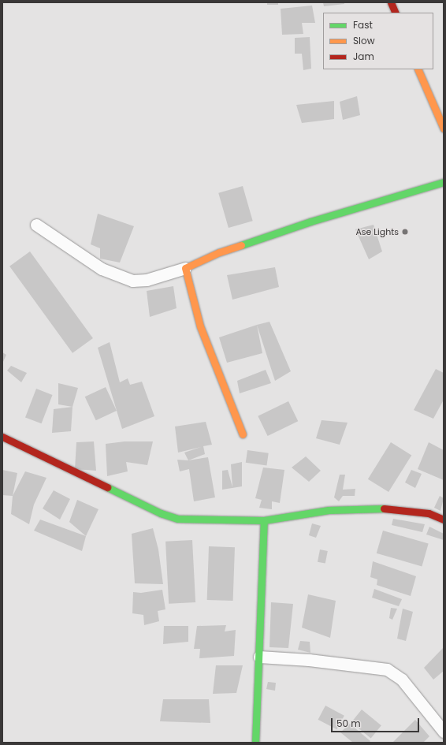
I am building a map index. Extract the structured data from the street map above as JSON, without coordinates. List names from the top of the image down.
{
  "places": ["Ase Lights"],
  "legend": ["Fast", "Slow", "Jam"],
  "scale_bar": "50 m"
}
